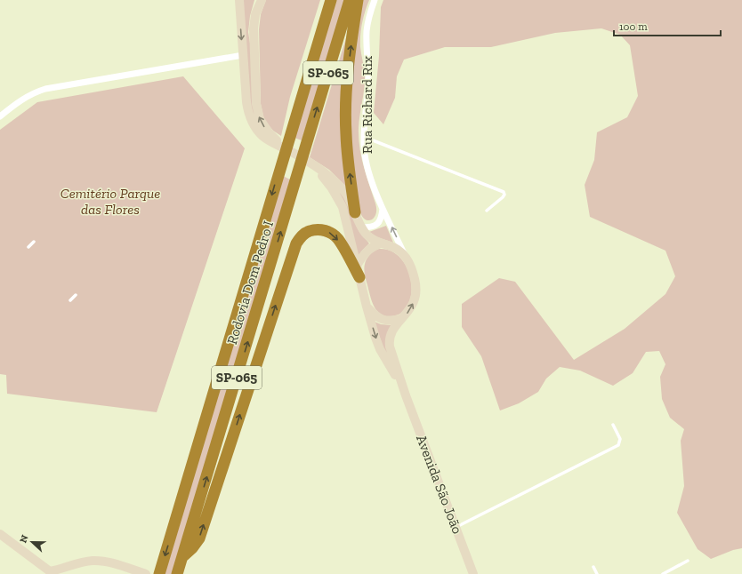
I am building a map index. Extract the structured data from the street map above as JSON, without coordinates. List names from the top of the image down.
{
  "streets": {
    "highway": ["SP-065", "Rodovia Dom Pedro I"],
    "main road": ["Avenida São João"],
    "street": ["Rua Richard Rix"]
  },
  "parks": ["Cemitério Parque das Flores"],
  "scale_bar": "100 m",
  "north": "left"
}
